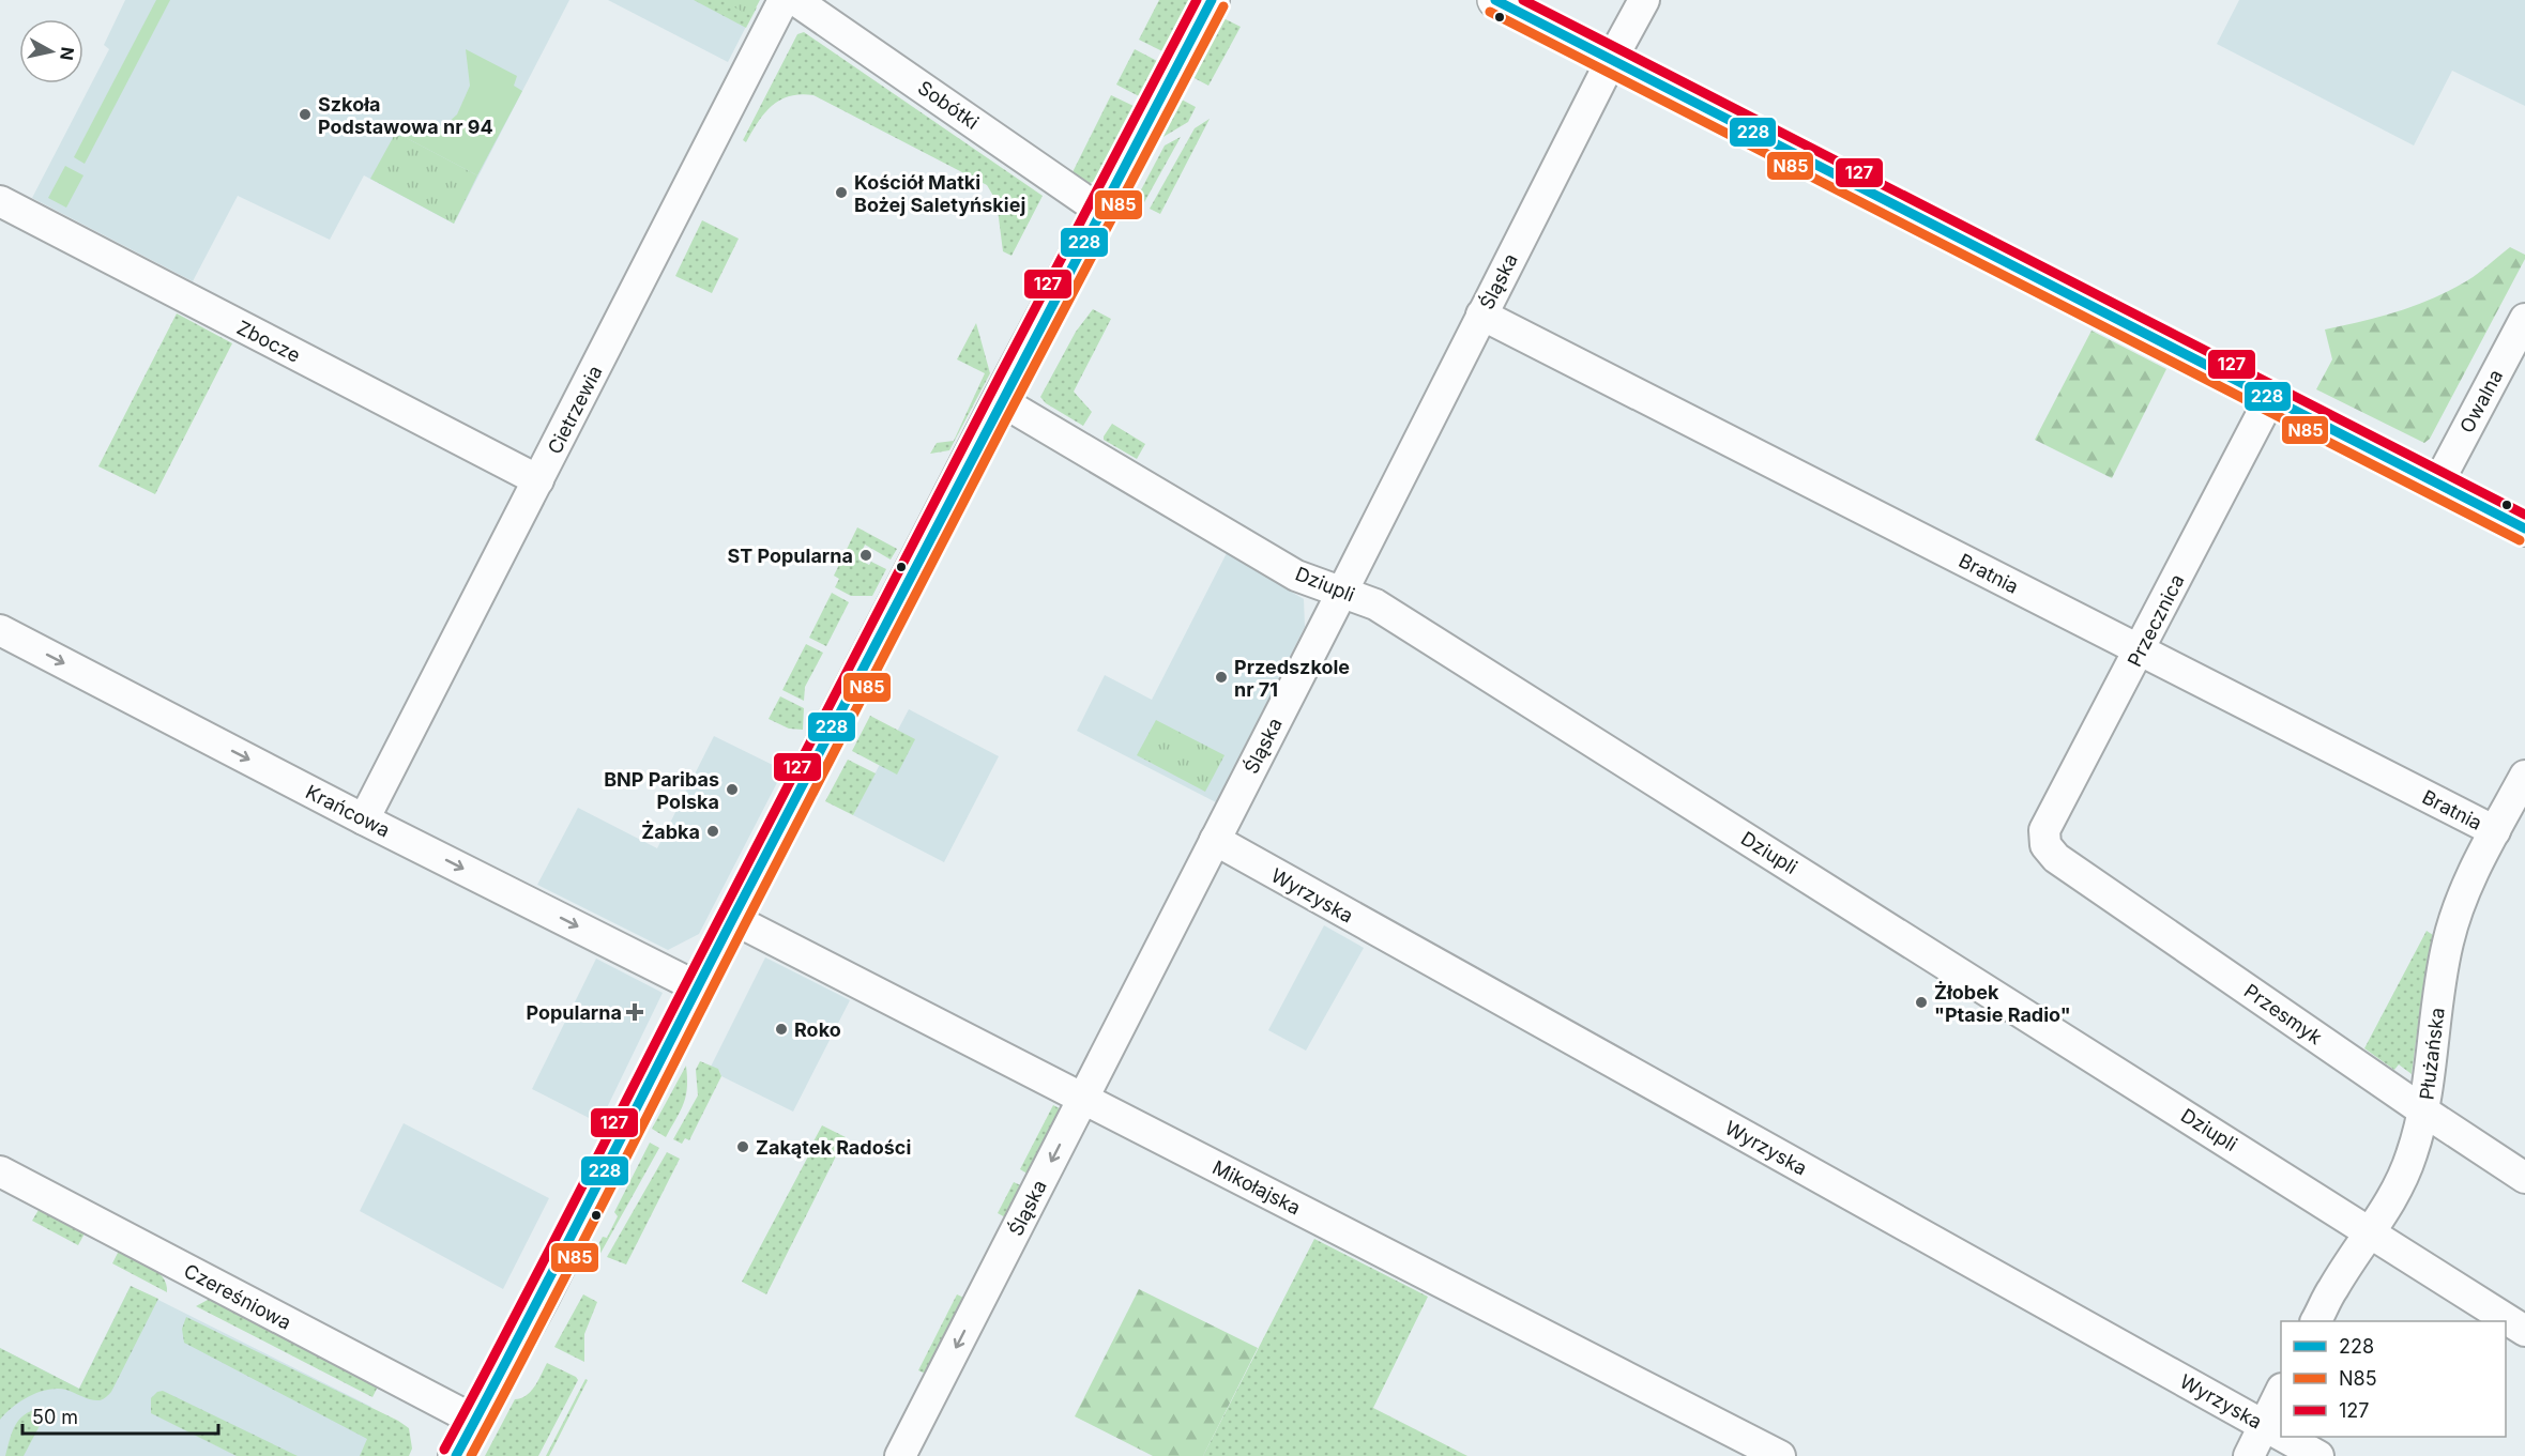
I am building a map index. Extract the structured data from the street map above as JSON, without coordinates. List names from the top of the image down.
{
  "streets": {
    "street": [
      "Sobótki",
      "Śląska",
      "Zbocze",
      "Owalna",
      "Cietrzewia",
      "Bratnia",
      "Dziupli",
      "Przecznica",
      "Krańcowa",
      "Wyrzyska",
      "Przesmyk",
      "Płużańska",
      "Mikołajska",
      "Czereśniowa"
    ]
  },
  "crossings": [
    ["Śląska", "Bratnia"],
    ["Śląska", "Dziupli"],
    ["Śląska", "Wyrzyska"],
    ["Śląska", "Mikołajska"],
    ["Zbocze", "Cietrzewia"],
    ["Cietrzewia", "Krańcowa"],
    ["Bratnia", "Przecznica"],
    ["Bratnia", "Płużańska"],
    ["Dziupli", "Płużańska"],
    ["Przecznica", "Przesmyk"],
    ["Przesmyk", "Płużańska"]
  ],
  "one_way": ["Krańcowa"],
  "places": {
    "other": [
      "Szkoła Podstawowa nr 94",
      "Kościół Matki Bożej Saletyńskiej",
      "ST Popularna",
      "Przedszkole nr 71",
      "BNP Paribas Polska",
      "Żabka",
      "Żłobek \"Ptasie Radio\"",
      "Roko",
      "Zakątek Radości"
    ],
    "health": ["Popularna"]
  },
  "lines": ["transit line 228", "transit line 127", "transit line N85"],
  "legend": ["228", "N85", "127"],
  "scale_bar": "50 m",
  "north": "right"
}
